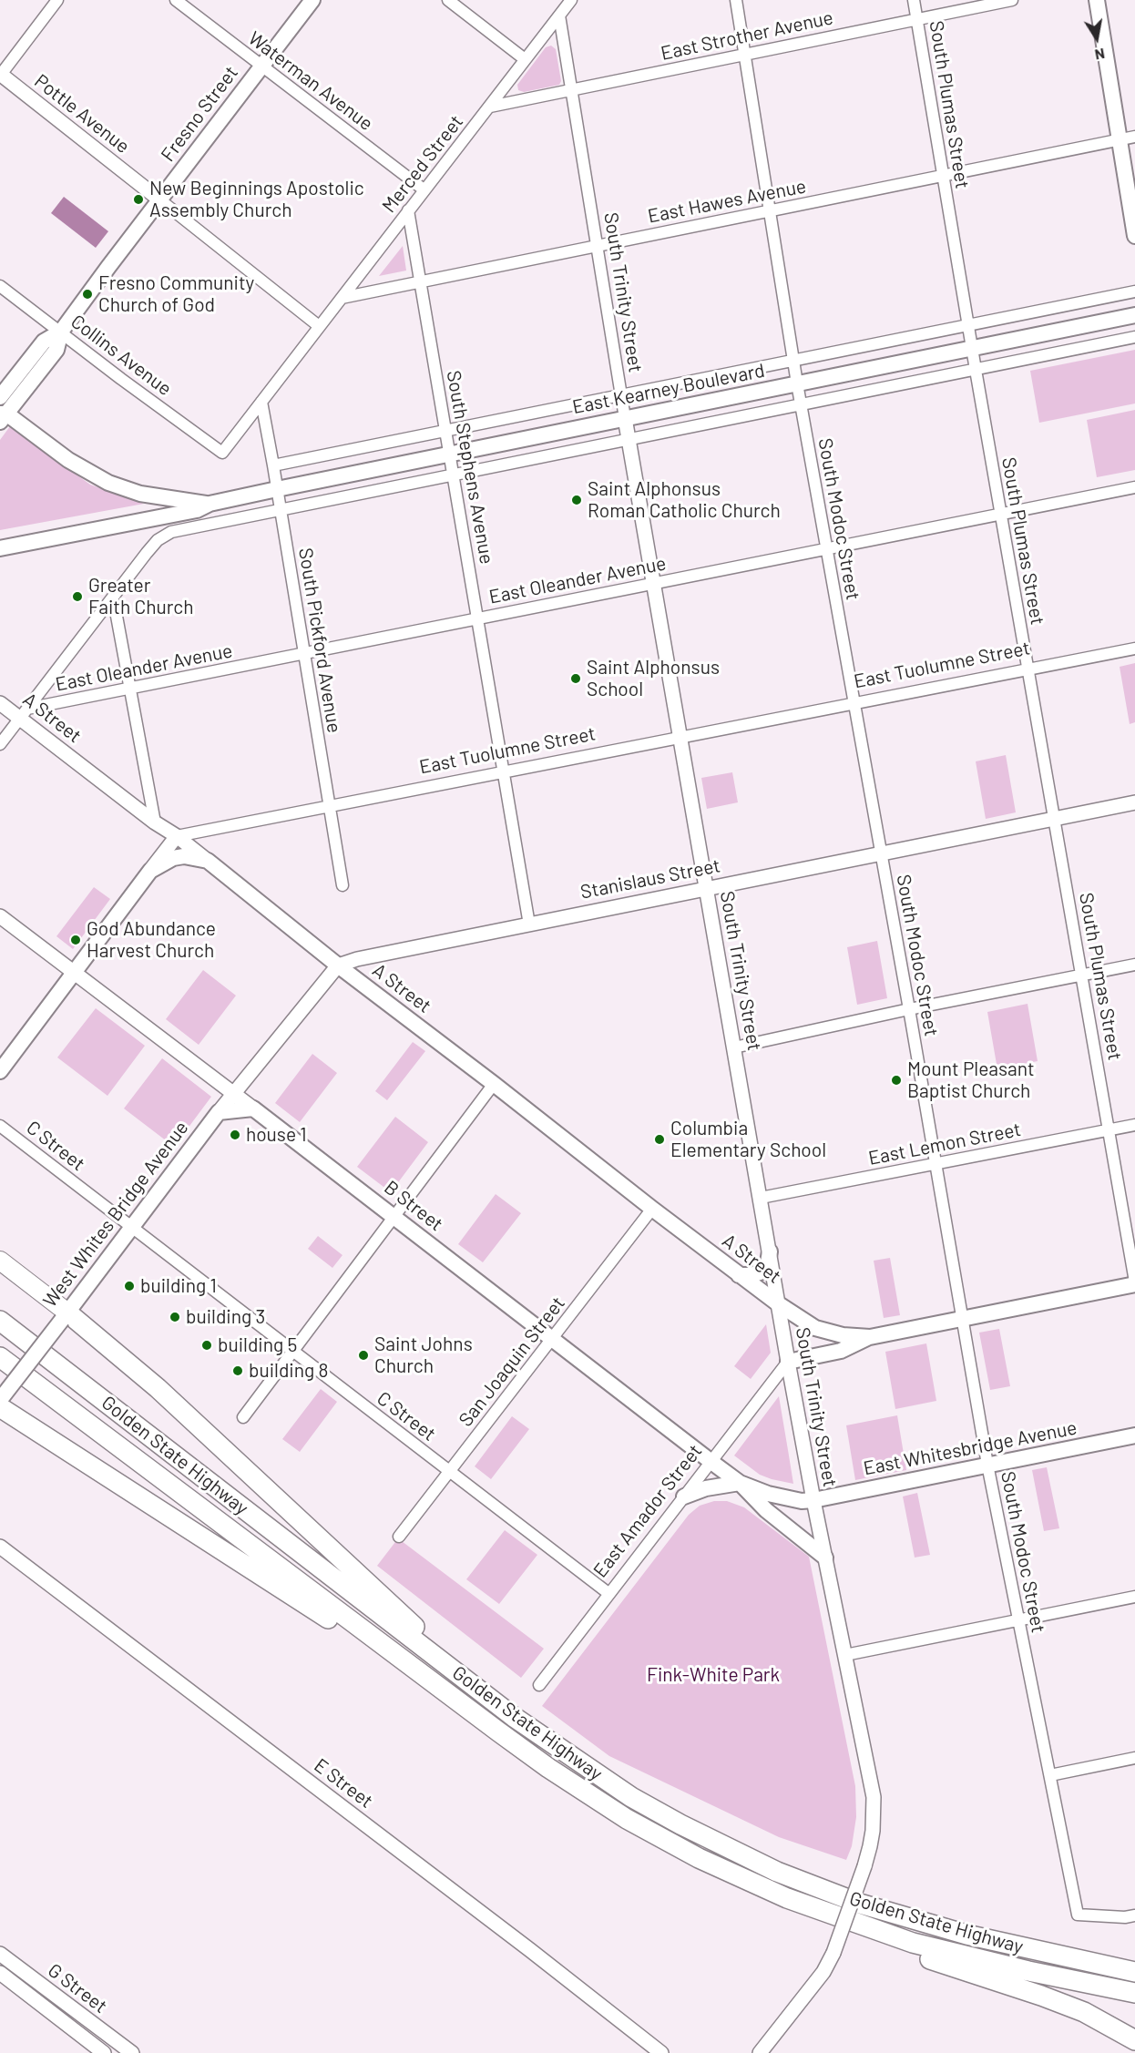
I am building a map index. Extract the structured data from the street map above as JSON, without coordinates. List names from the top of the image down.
{
  "streets": {
    "highway": ["Golden State Highway"],
    "main road": [
      "Fresno Street",
      "East Kearney Boulevard",
      "A Street",
      "B Street",
      "West Whites Bridge Avenue",
      "East Whitesbridge Avenue"
    ],
    "street": [
      "East Strother Avenue",
      "Waterman Avenue",
      "South Plumas Street",
      "Pottle Avenue",
      "Merced Street",
      "East Hawes Avenue",
      "South Trinity Street",
      "Collins Avenue",
      "South Stephens Avenue",
      "South Modoc Street",
      "East Oleander Avenue",
      "South Pickford Avenue",
      "East Tuolumne Street",
      "Stanislaus Street",
      "East Lemon Street",
      "C Street",
      "San Joaquin Street",
      "East Amador Street",
      "E Street",
      "G Street"
    ]
  },
  "crossings": [
    ["East Strother Avenue", "South Plumas Street"],
    ["East Strother Avenue", "Merced Street"],
    ["East Strother Avenue", "South Trinity Street"],
    ["East Strother Avenue", "South Modoc Street"],
    ["Waterman Avenue", "Fresno Street"],
    ["Waterman Avenue", "Merced Street"],
    ["South Plumas Street", "East Hawes Avenue"],
    ["South Plumas Street", "East Kearney Boulevard"],
    ["South Plumas Street", "East Oleander Avenue"],
    ["South Plumas Street", "East Tuolumne Street"],
    ["South Plumas Street", "Stanislaus Street"],
    ["South Plumas Street", "East Lemon Street"],
    ["Pottle Avenue", "Fresno Street"],
    ["Pottle Avenue", "Merced Street"],
    ["Fresno Street", "Collins Avenue"],
    ["Fresno Street", "East Kearney Boulevard"],
    ["Merced Street", "East Hawes Avenue"],
    ["Merced Street", "South Trinity Street"],
    ["Merced Street", "Collins Avenue"],
    ["Merced Street", "South Stephens Avenue"],
    ["Merced Street", "South Pickford Avenue"],
    ["East Hawes Avenue", "South Trinity Street"],
    ["East Hawes Avenue", "South Stephens Avenue"],
    ["East Hawes Avenue", "South Modoc Street"],
    ["South Trinity Street", "East Kearney Boulevard"],
    ["South Trinity Street", "East Oleander Avenue"],
    ["South Trinity Street", "East Tuolumne Street"],
    ["South Trinity Street", "A Street"],
    ["South Trinity Street", "Stanislaus Street"],
    ["South Trinity Street", "East Lemon Street"],
    ["South Trinity Street", "B Street"],
    ["South Trinity Street", "East Whitesbridge Avenue"],
    ["South Trinity Street", "East Amador Street"],
    ["East Kearney Boulevard", "South Stephens Avenue"],
    ["East Kearney Boulevard", "South Modoc Street"],
    ["East Kearney Boulevard", "South Pickford Avenue"],
    ["South Stephens Avenue", "East Oleander Avenue"],
    ["South Stephens Avenue", "East Tuolumne Street"],
    ["South Stephens Avenue", "Stanislaus Street"],
    ["South Modoc Street", "East Oleander Avenue"],
    ["South Modoc Street", "East Tuolumne Street"],
    ["South Modoc Street", "Stanislaus Street"],
    ["South Modoc Street", "East Lemon Street"],
    ["South Modoc Street", "East Whitesbridge Avenue"],
    ["East Oleander Avenue", "South Pickford Avenue"],
    ["East Oleander Avenue", "A Street"],
    ["South Pickford Avenue", "East Tuolumne Street"],
    ["East Tuolumne Street", "A Street"],
    ["A Street", "Stanislaus Street"],
    ["A Street", "San Joaquin Street"],
    ["C Street", "West Whites Bridge Avenue"],
    ["C Street", "San Joaquin Street"],
    ["C Street", "East Amador Street"],
    ["B Street", "West Whites Bridge Avenue"],
    ["B Street", "San Joaquin Street"],
    ["B Street", "East Whitesbridge Avenue"],
    ["B Street", "East Amador Street"]
  ],
  "parks": ["Fink-White Park"],
  "places": [
    "New Beginnings Apostolic Assembly Church",
    "Fresno Community Church of God",
    "Saint Alphonsus Roman Catholic Church",
    "Greater Faith Church",
    "Saint Alphonsus School",
    "God Abundance Harvest Church",
    "Mount Pleasant Baptist Church",
    "house 1",
    "Columbia Elementary School",
    "building 1",
    "building 3",
    "building 5",
    "Saint Johns Church",
    "building 8"
  ],
  "north": "bottom"
}
